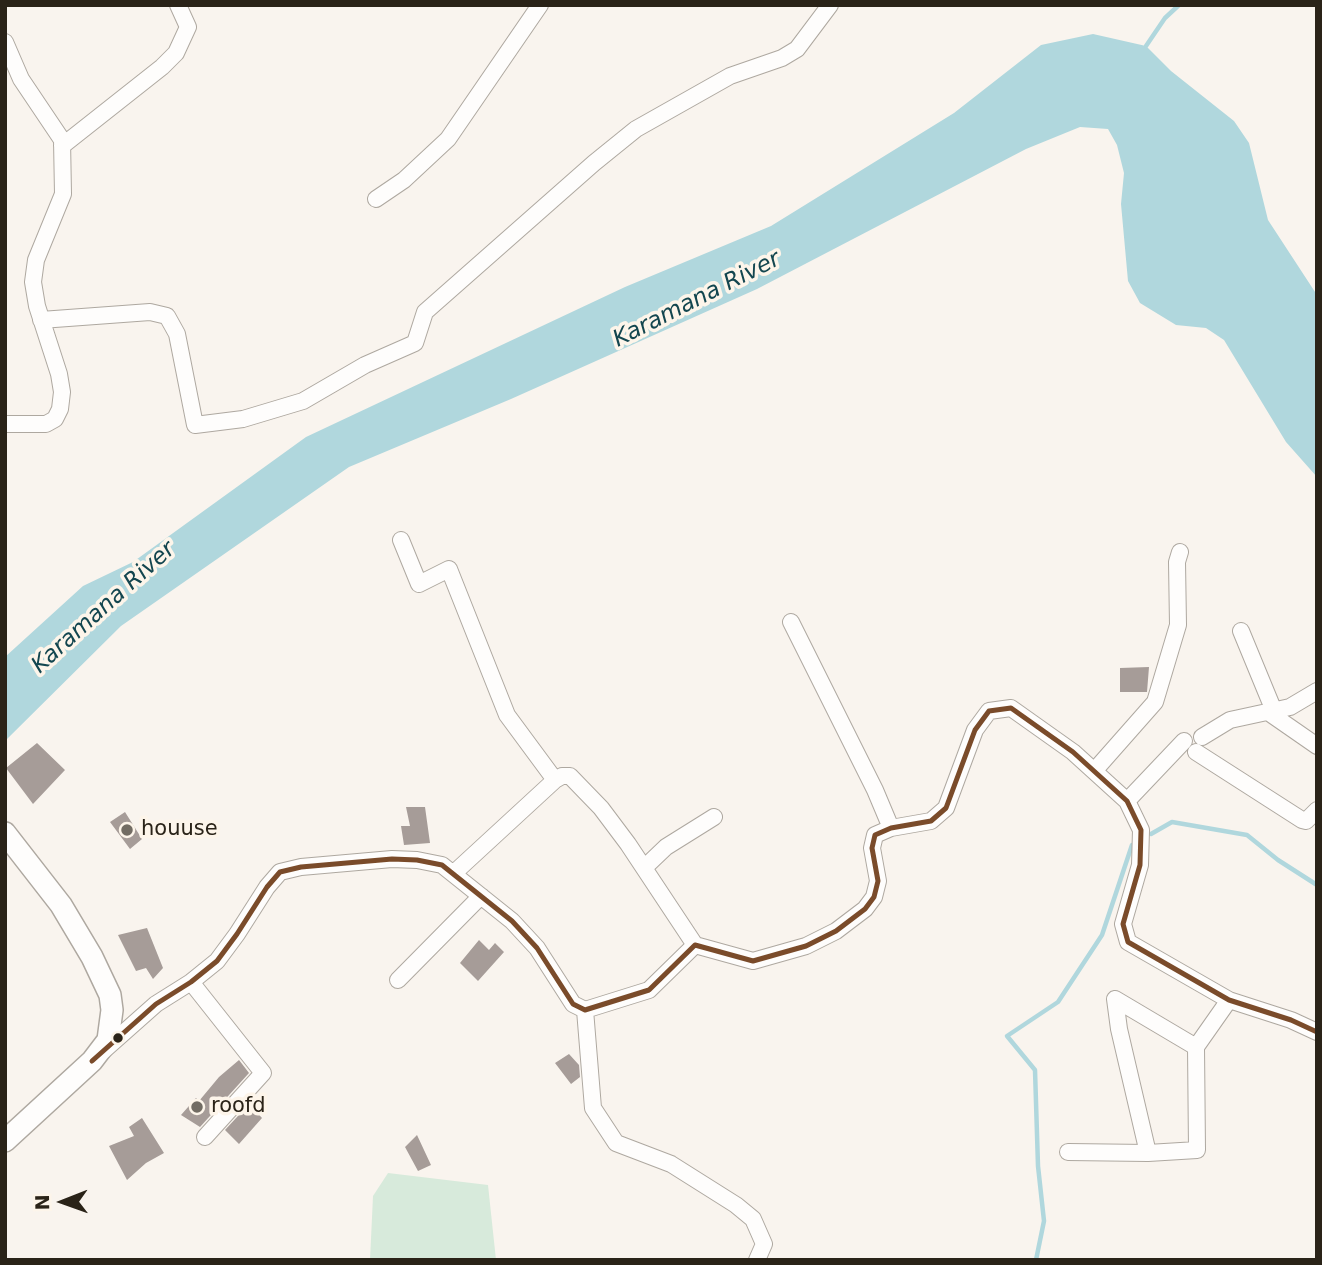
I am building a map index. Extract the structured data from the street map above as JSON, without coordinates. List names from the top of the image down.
{
  "water": ["Karamana River"],
  "places": ["houuse", "roofd"],
  "north": "left"
}
